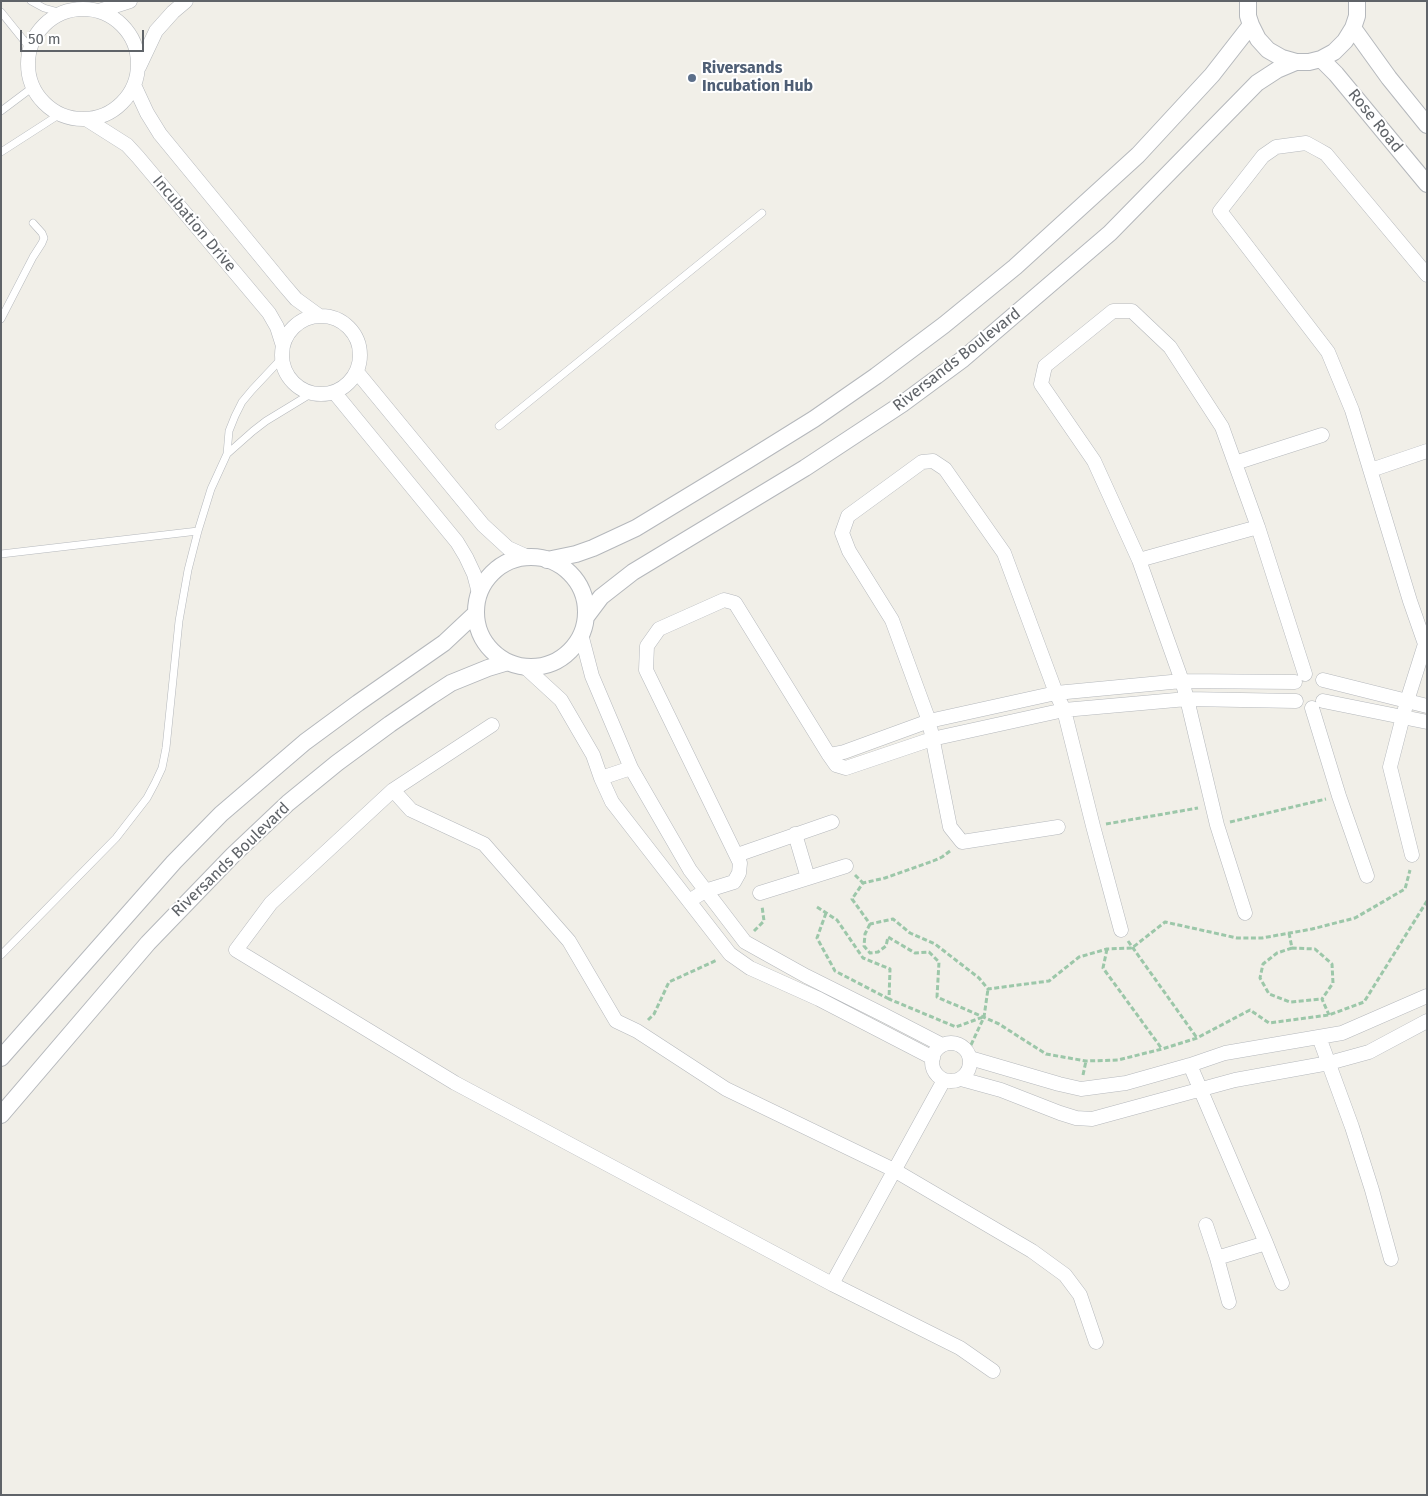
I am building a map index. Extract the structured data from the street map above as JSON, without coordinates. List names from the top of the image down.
{
  "streets": {
    "street": ["Rose Road", "Incubation Drive", "Riversands Boulevard"]
  },
  "places": ["Riversands Incubation Hub"],
  "scale_bar": "50 m"
}
